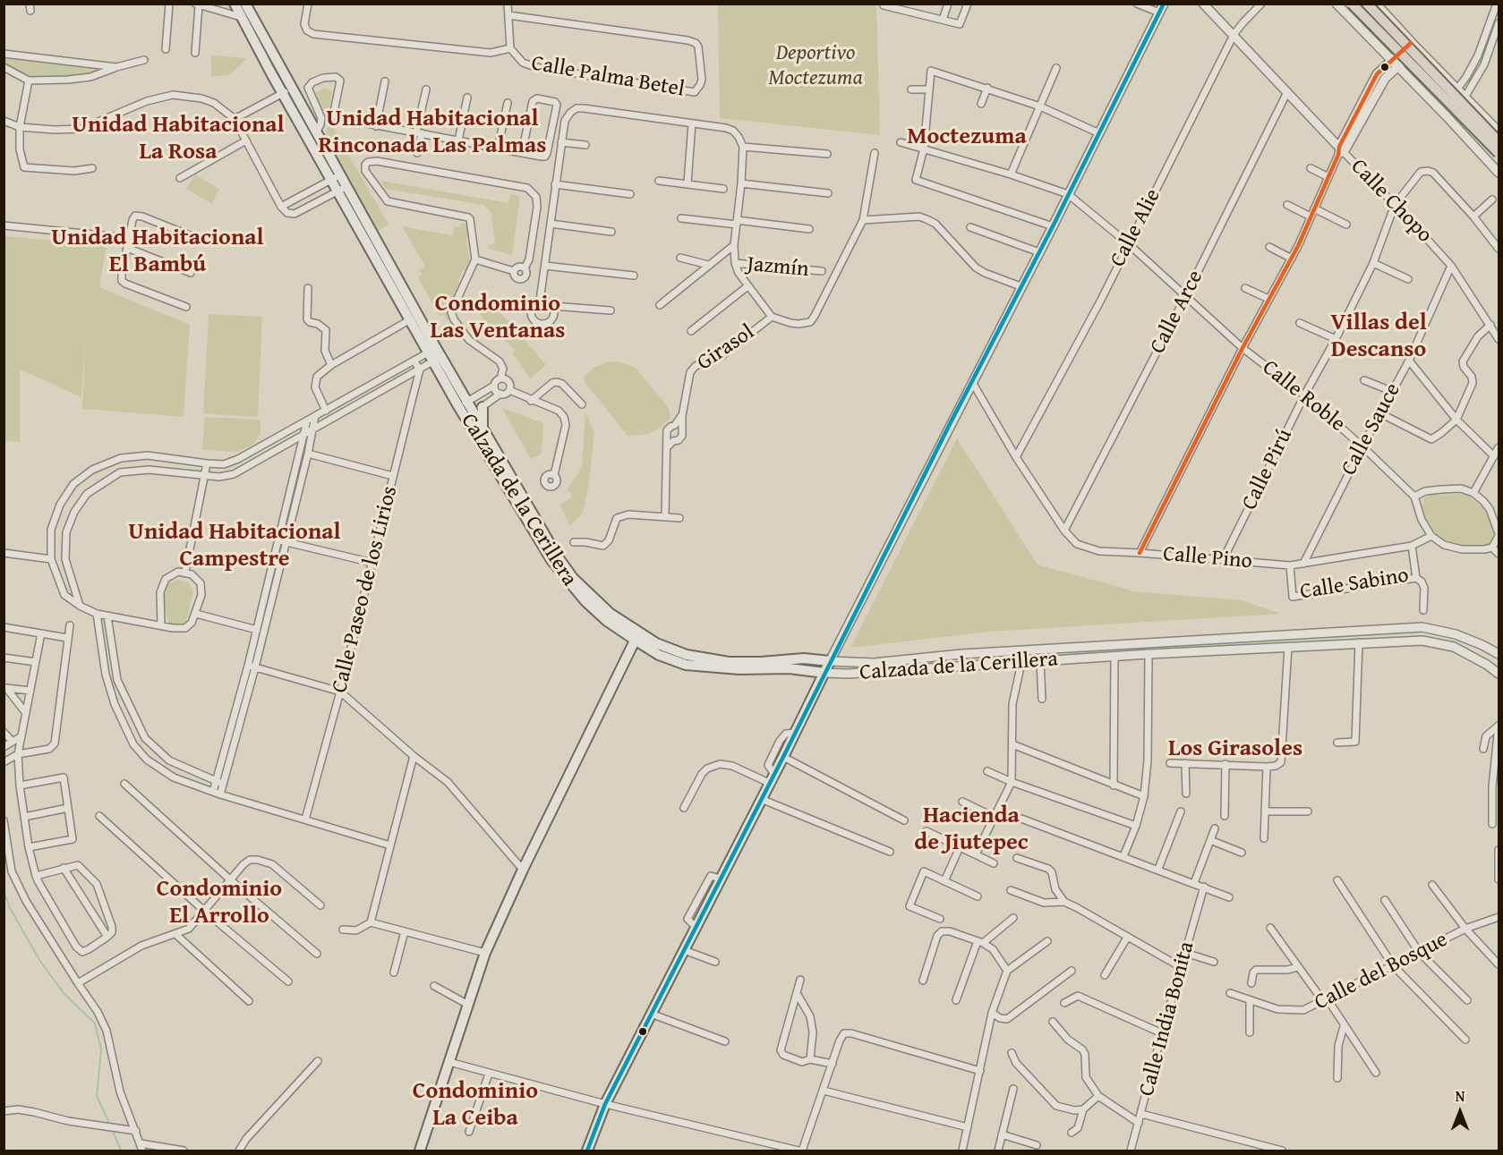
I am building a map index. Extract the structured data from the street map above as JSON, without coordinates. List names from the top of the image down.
{
  "streets": {
    "main road": ["Calzada de la Cerillera"],
    "street": [
      "Calle Palma Betel",
      "Calle Chopo",
      "Calle Alie",
      "Jazmín",
      "Calle Arce",
      "Girasol",
      "Calle Roble",
      "Calle Sauce",
      "Calle Pirú",
      "Calle Pino",
      "Calle Sabino",
      "Calle Paseo de los Lirios",
      "Calle del Bosque",
      "Calle India Bonita"
    ]
  },
  "crossings": [
    ["Calle Chopo", "Calle Alie"],
    ["Calle Chopo", "Calle Arce"],
    ["Calle Chopo", "Calle Sauce"],
    ["Calle Chopo", "Calle Pirú"],
    ["Calle Alie", "Calle Roble"],
    ["Calle Alie", "Calle Pino"],
    ["Calle Arce", "Calle Roble"],
    ["Calle Arce", "Calle Pino"],
    ["Calle Roble", "Calle Sauce"],
    ["Calle Roble", "Calle Pirú"],
    ["Calle Roble", "Calle Pino"],
    ["Calle Sauce", "Calle Pino"],
    ["Calle Pirú", "Calle Pino"],
    ["Calle Pino", "Calle Sabino"]
  ],
  "districts": [
    "Unidad Habitacional Rinconada Las Palmas",
    "Unidad Habitacional La Rosa",
    "Moctezuma",
    "Unidad Habitacional El Bambú",
    "Condominio Las Ventanas",
    "Villas del Descanso",
    "Unidad Habitacional Campestre",
    "Los Girasoles",
    "Hacienda de Jiutepec",
    "Condominio El Arrollo",
    "Condominio La Ceiba"
  ],
  "parks": ["Deportivo Moctezuma"],
  "north": "top"
}
